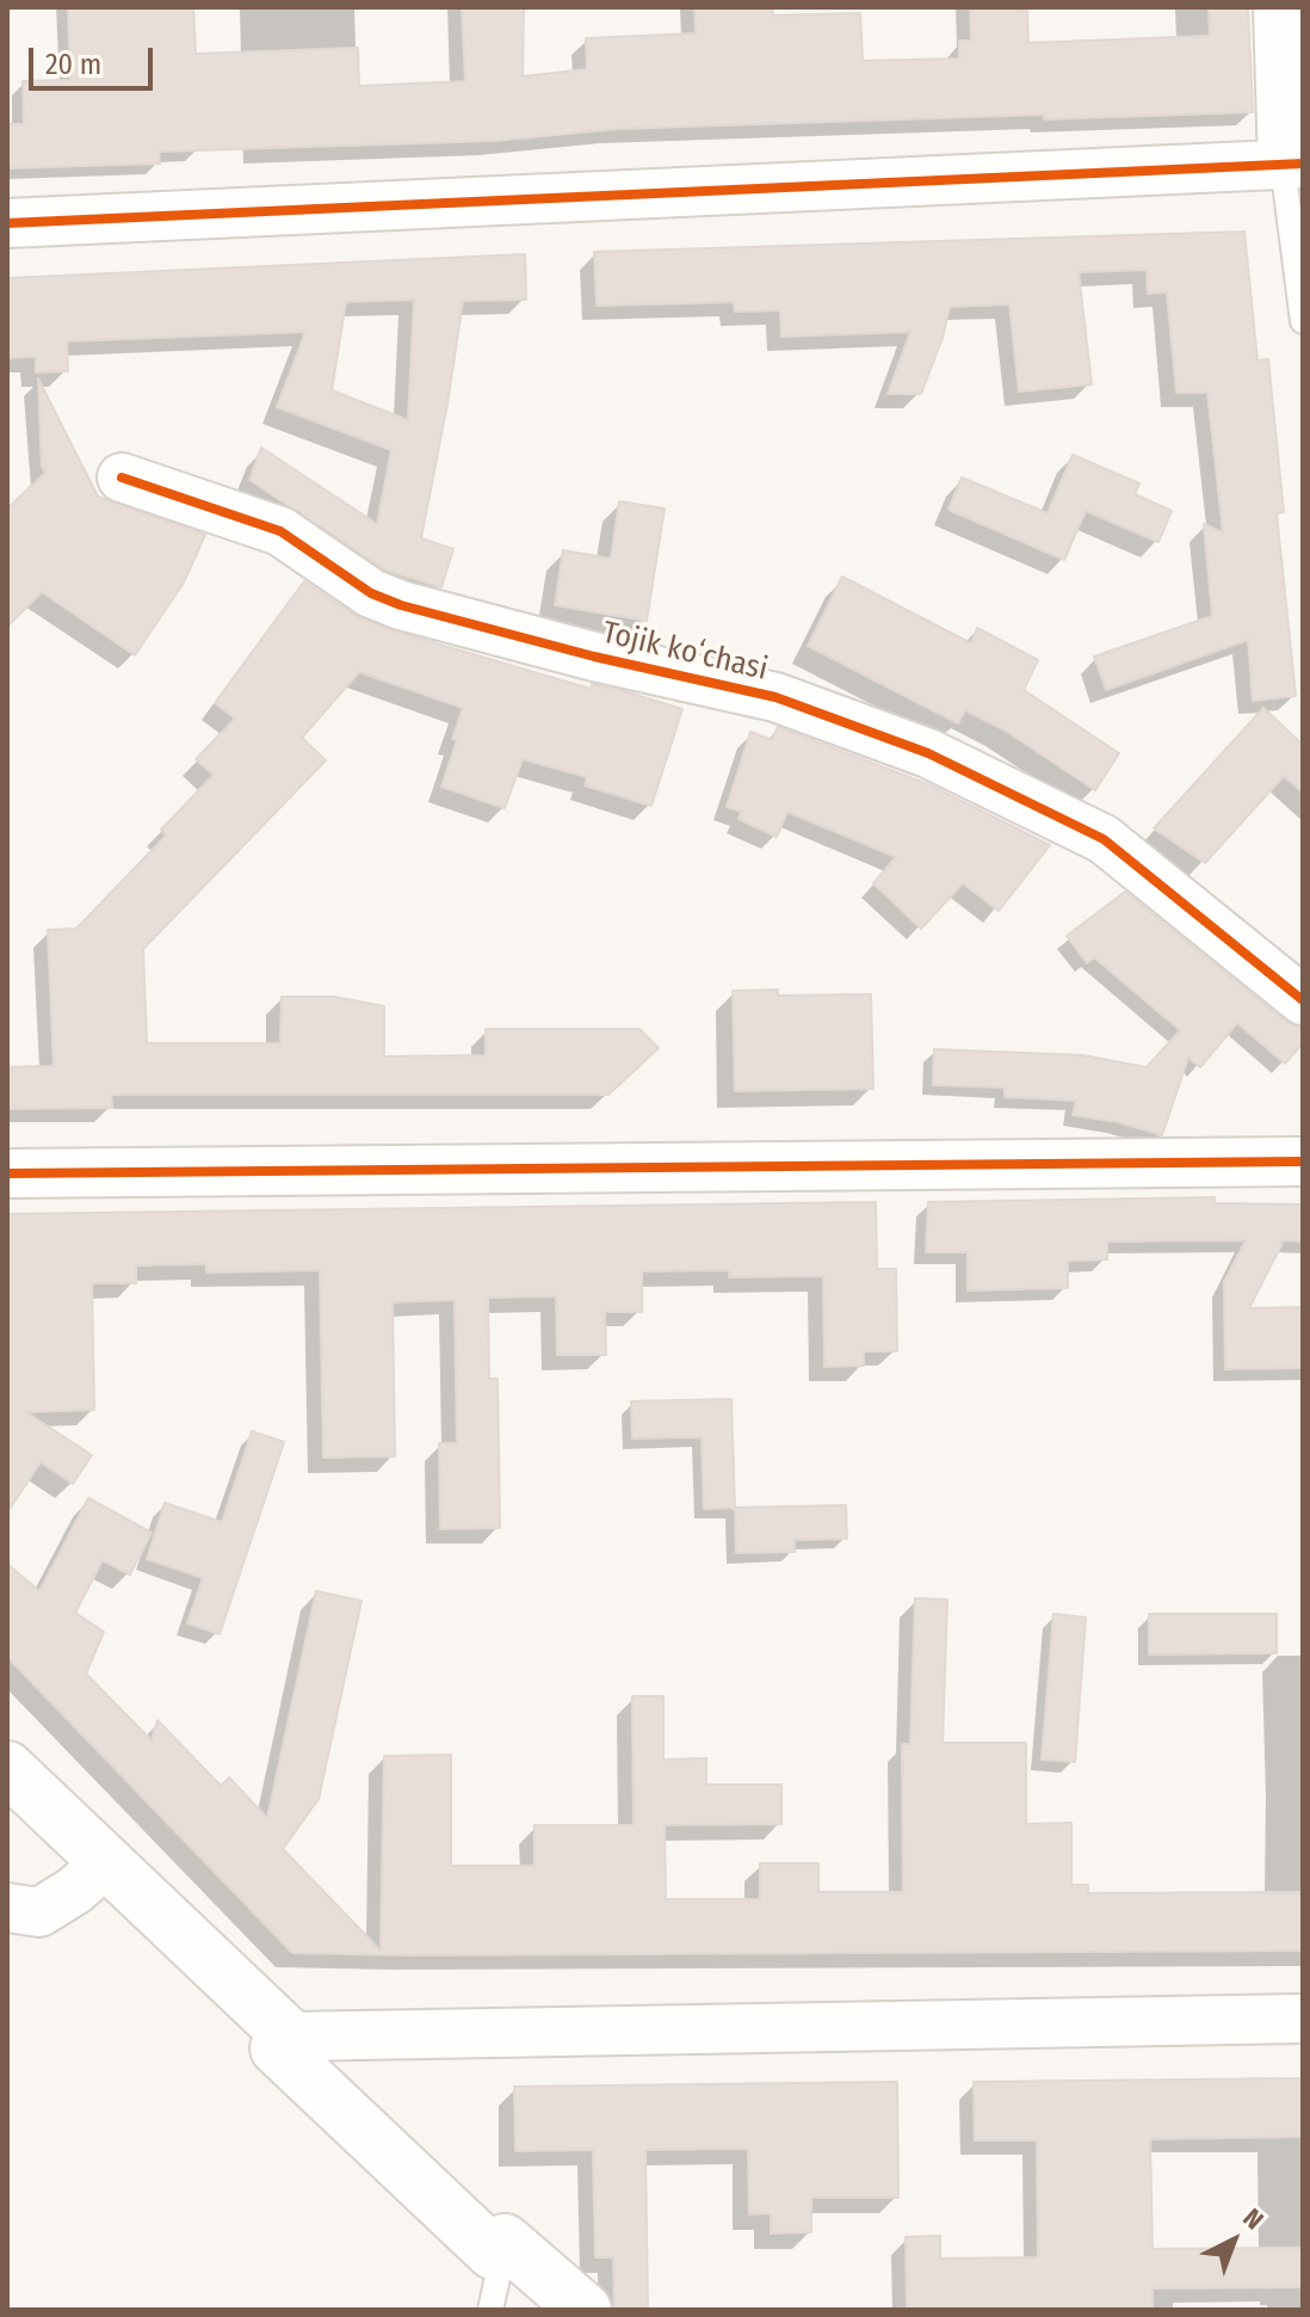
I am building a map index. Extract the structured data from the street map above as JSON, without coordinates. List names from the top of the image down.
{
  "streets": {
    "street": ["Tojik koʻchasi"]
  },
  "scale_bar": "20 m",
  "north": "top right"
}
